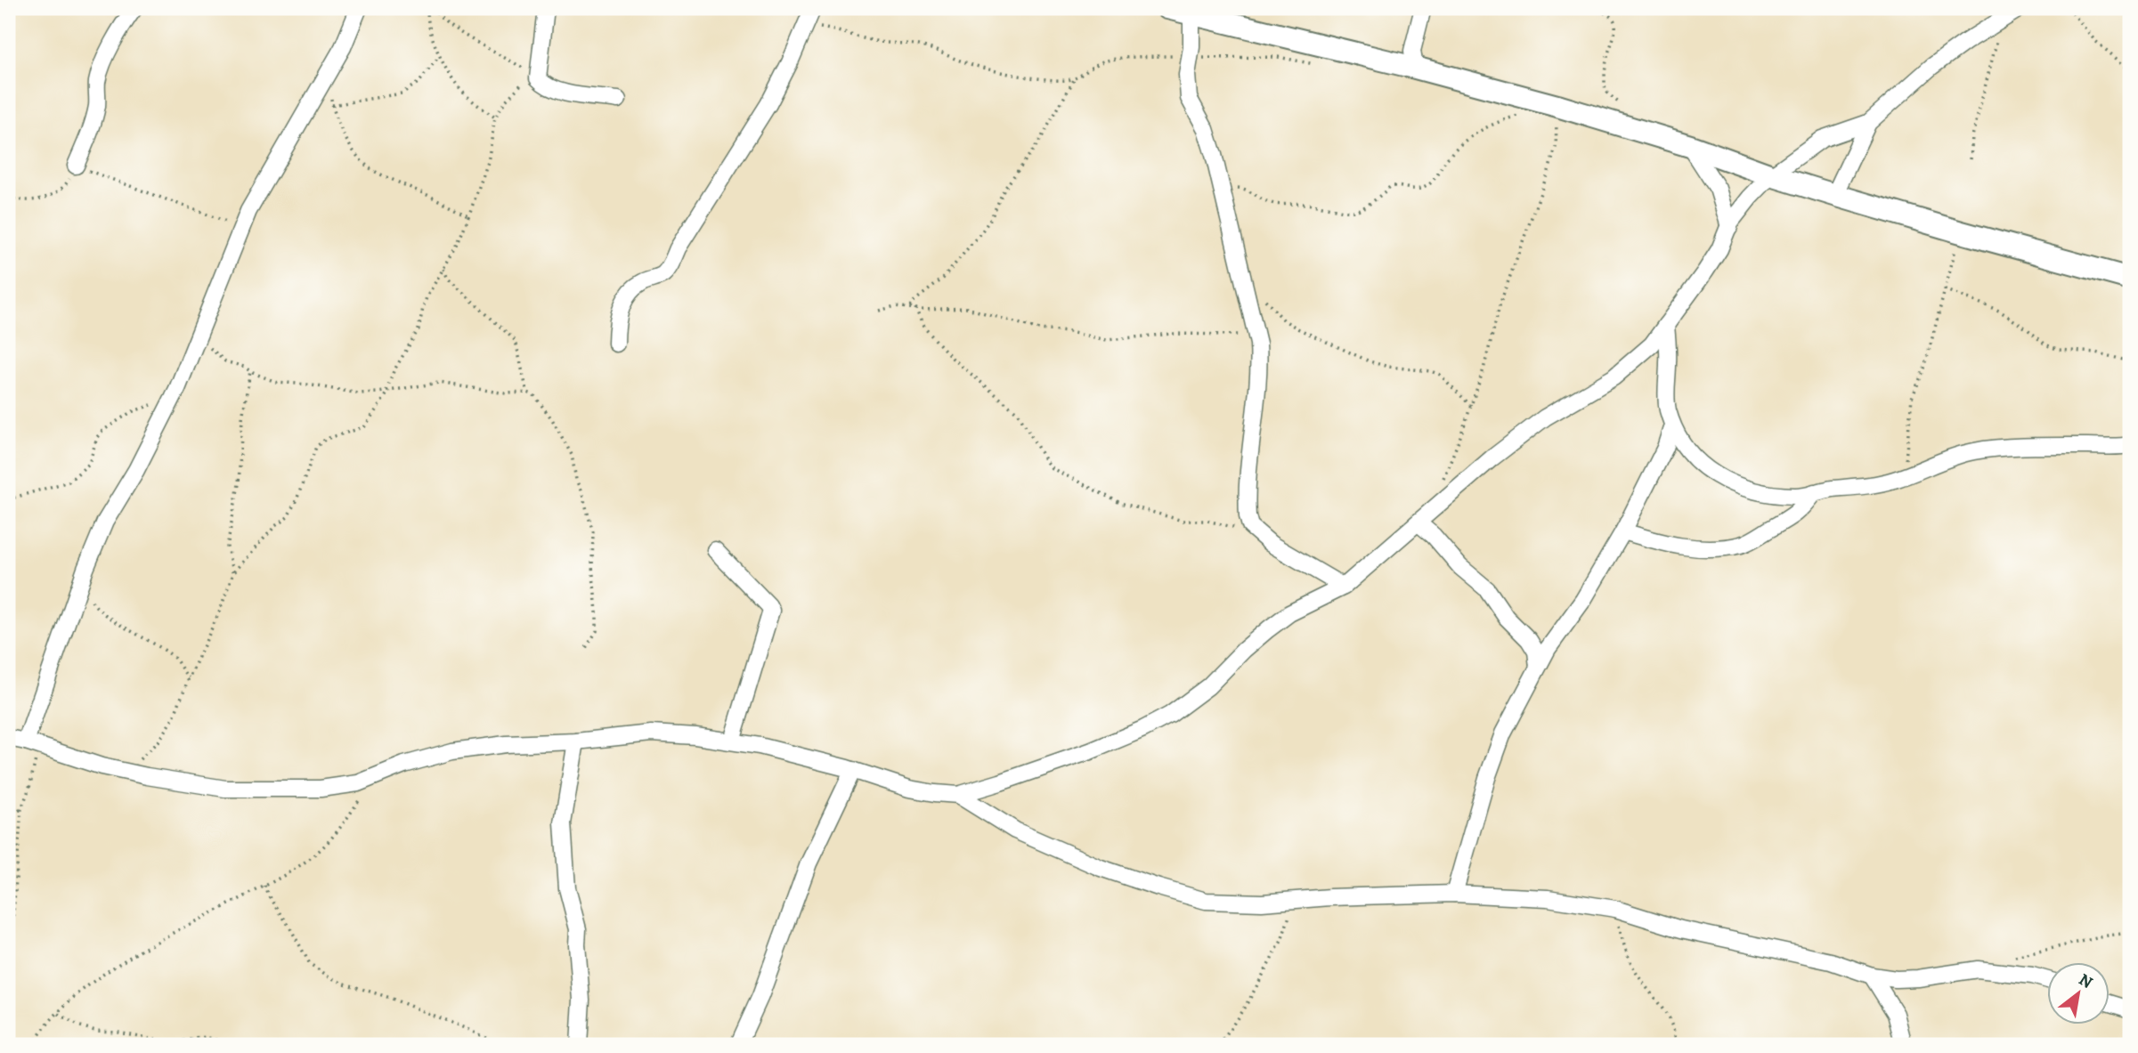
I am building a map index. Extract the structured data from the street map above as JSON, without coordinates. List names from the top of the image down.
{
  "north": "top right"
}
